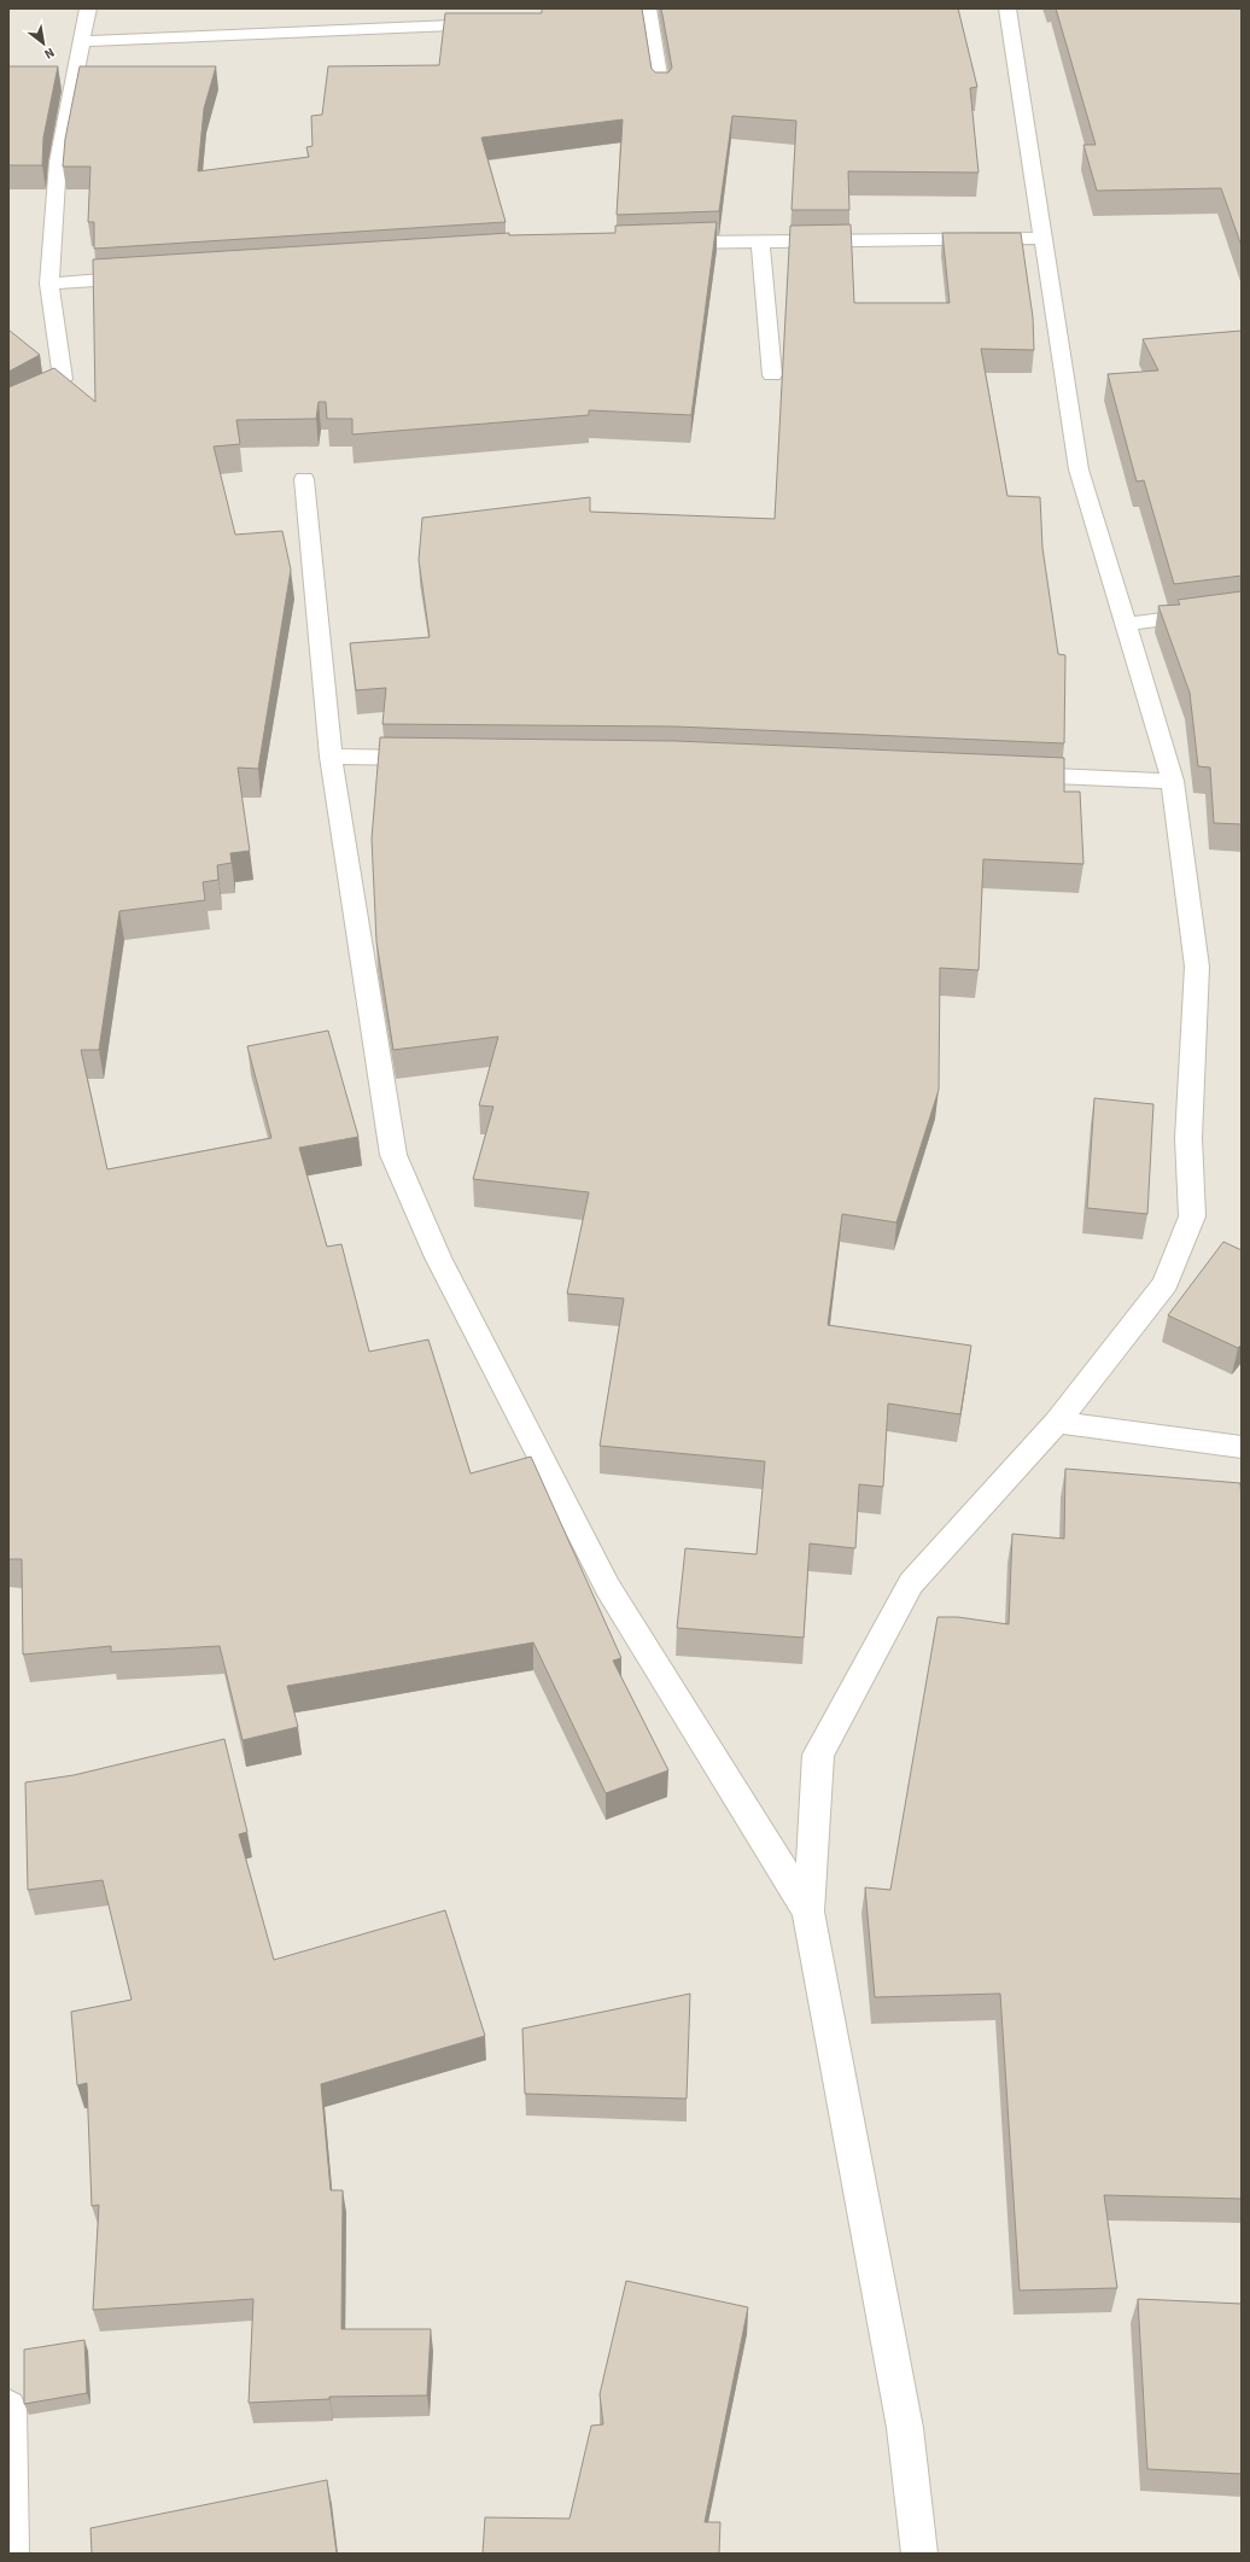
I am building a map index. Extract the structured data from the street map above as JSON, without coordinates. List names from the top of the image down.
{
  "north": "bottom right"
}
